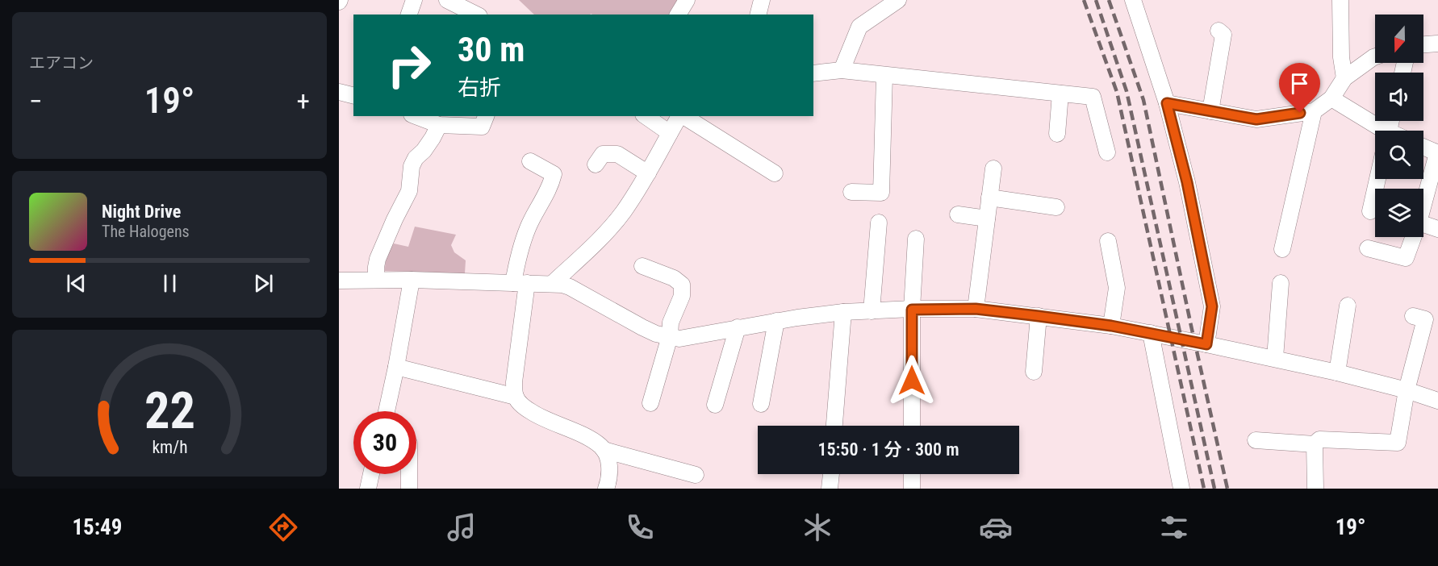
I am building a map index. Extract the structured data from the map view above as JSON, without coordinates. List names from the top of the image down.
{
  "north": "bottom",
  "page": {
    "tile": "エアコン",
    "turn": ["30 m", "右折"],
    "heat": ["−", "19°", "+"],
    "song": ["Night Drive", "The Halogens"],
    "limit": "30",
    "trip": "15:50 · 1 分 · 300 m",
    "tabs": ["15:49", "19°"],
    "gauge": ["22", "km/h"]
  }
}
